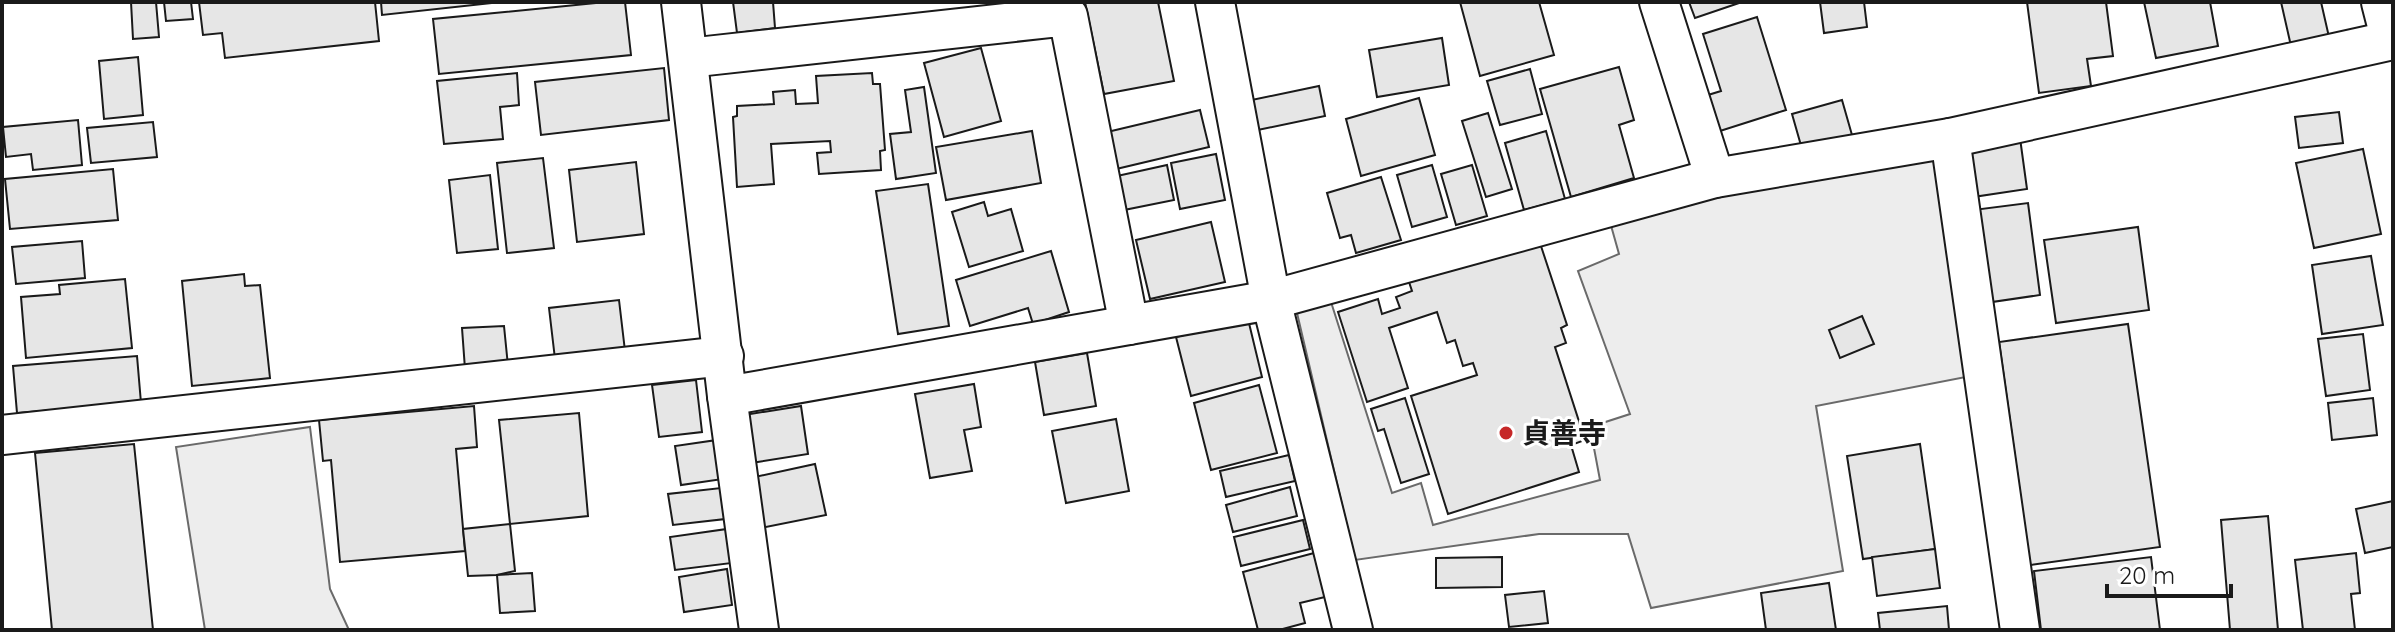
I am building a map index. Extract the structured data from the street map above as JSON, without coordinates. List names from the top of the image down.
{
  "places": ["貞善寺"],
  "scale_bar": "20 m"
}
